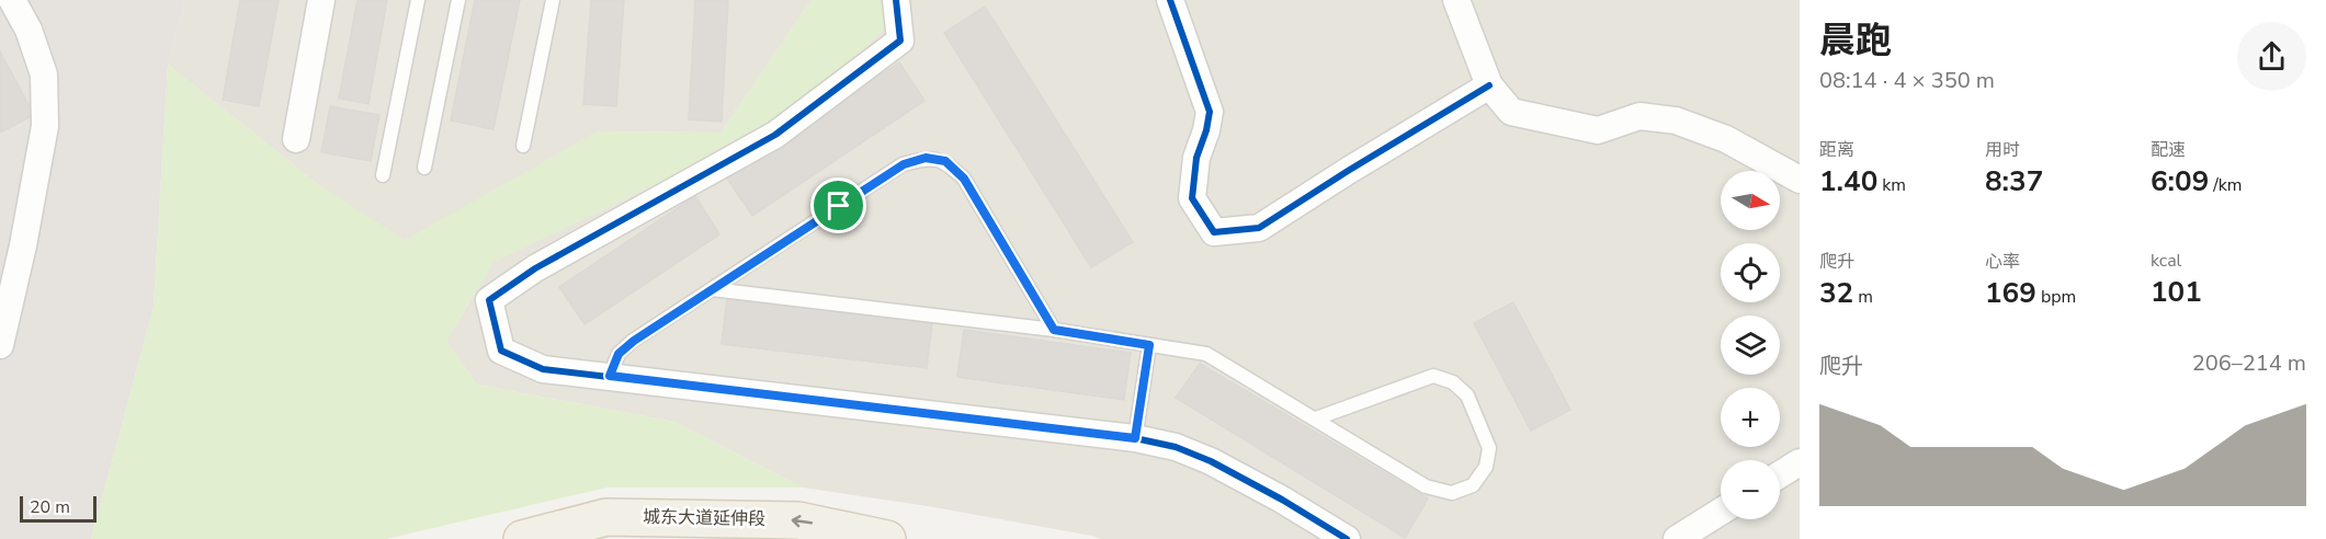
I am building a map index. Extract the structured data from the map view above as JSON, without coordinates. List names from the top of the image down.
{
  "streets": {
    "main road": ["城东大道延伸段"]
  },
  "one_way": ["城东大道延伸段"],
  "scale_bar": "20 m",
  "north": "right",
  "page": {
    "heading": ["晨跑", "08:14 · 4 × 350 m"],
    "stats": [
      ["距离", "1.40 km"],
      ["用时", "8:37"],
      ["配速", "6:09 /km"],
      ["爬升", "32 m"],
      ["心率", "169 bpm"],
      ["kcal", "101"]
    ],
    "map_buttons": ["+", "−"],
    "chart": ["爬升", "206–214 m"],
    "scale": "20 m"
  }
}
